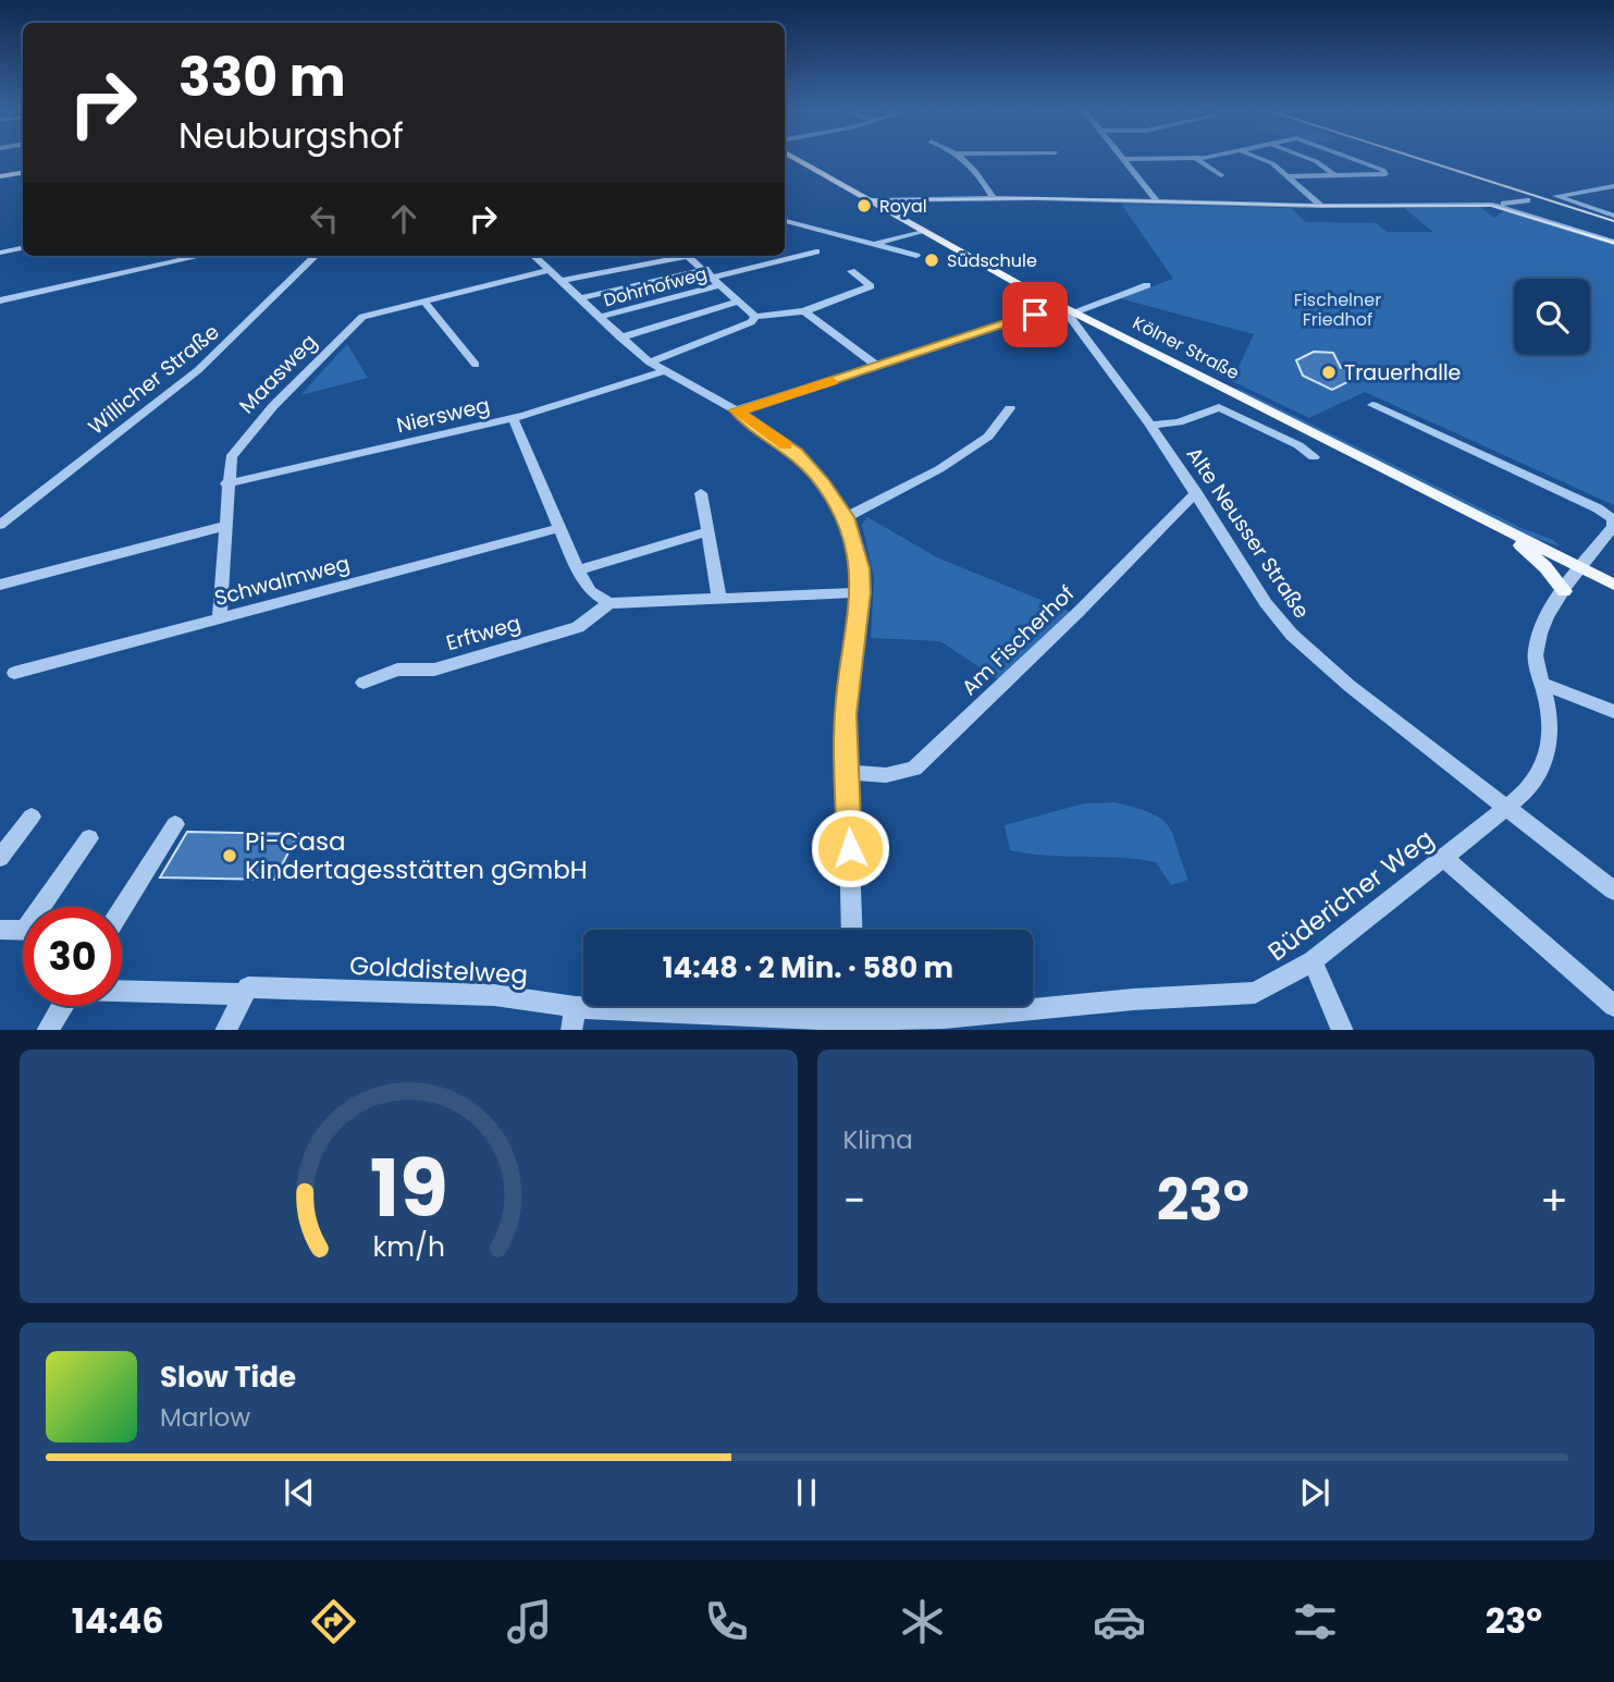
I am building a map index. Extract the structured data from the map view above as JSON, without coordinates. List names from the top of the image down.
{
  "streets": {
    "main road": ["Kölner Straße"],
    "street": [
      "Dohrhofweg",
      "Maasweg",
      "Willicher Straße",
      "Niersweg",
      "Alte Neusser Straße",
      "Schwalmweg",
      "Erftweg",
      "Am Fischerhof",
      "Büdericher Weg",
      "Golddistelweg"
    ]
  },
  "crossings": [
    ["Kölner Straße", "Alte Neusser Straße"],
    ["Kölner Straße", "Büdericher Weg"],
    ["Maasweg", "Niersweg"],
    ["Maasweg", "Schwalmweg"],
    ["Alte Neusser Straße", "Am Fischerhof"],
    ["Alte Neusser Straße", "Büdericher Weg"],
    ["Büdericher Weg", "Golddistelweg"]
  ],
  "parks": ["Fischelner Friedhof"],
  "places": [
    "Royal",
    "Südschule",
    "Trauerhalle",
    "Pi-Casa Kindertagesstätten gGmbH"
  ],
  "page": {
    "turn": ["330 m", "Neuburgshof"],
    "limit": "30",
    "trip": "14:48 · 2 Min. · 580 m",
    "tile": "Klima",
    "heat": ["−", "23°", "+"],
    "song": ["Slow Tide", "Marlow"],
    "tabs": ["14:46", "23°"],
    "gauge": ["19", "km/h"]
  }
}
